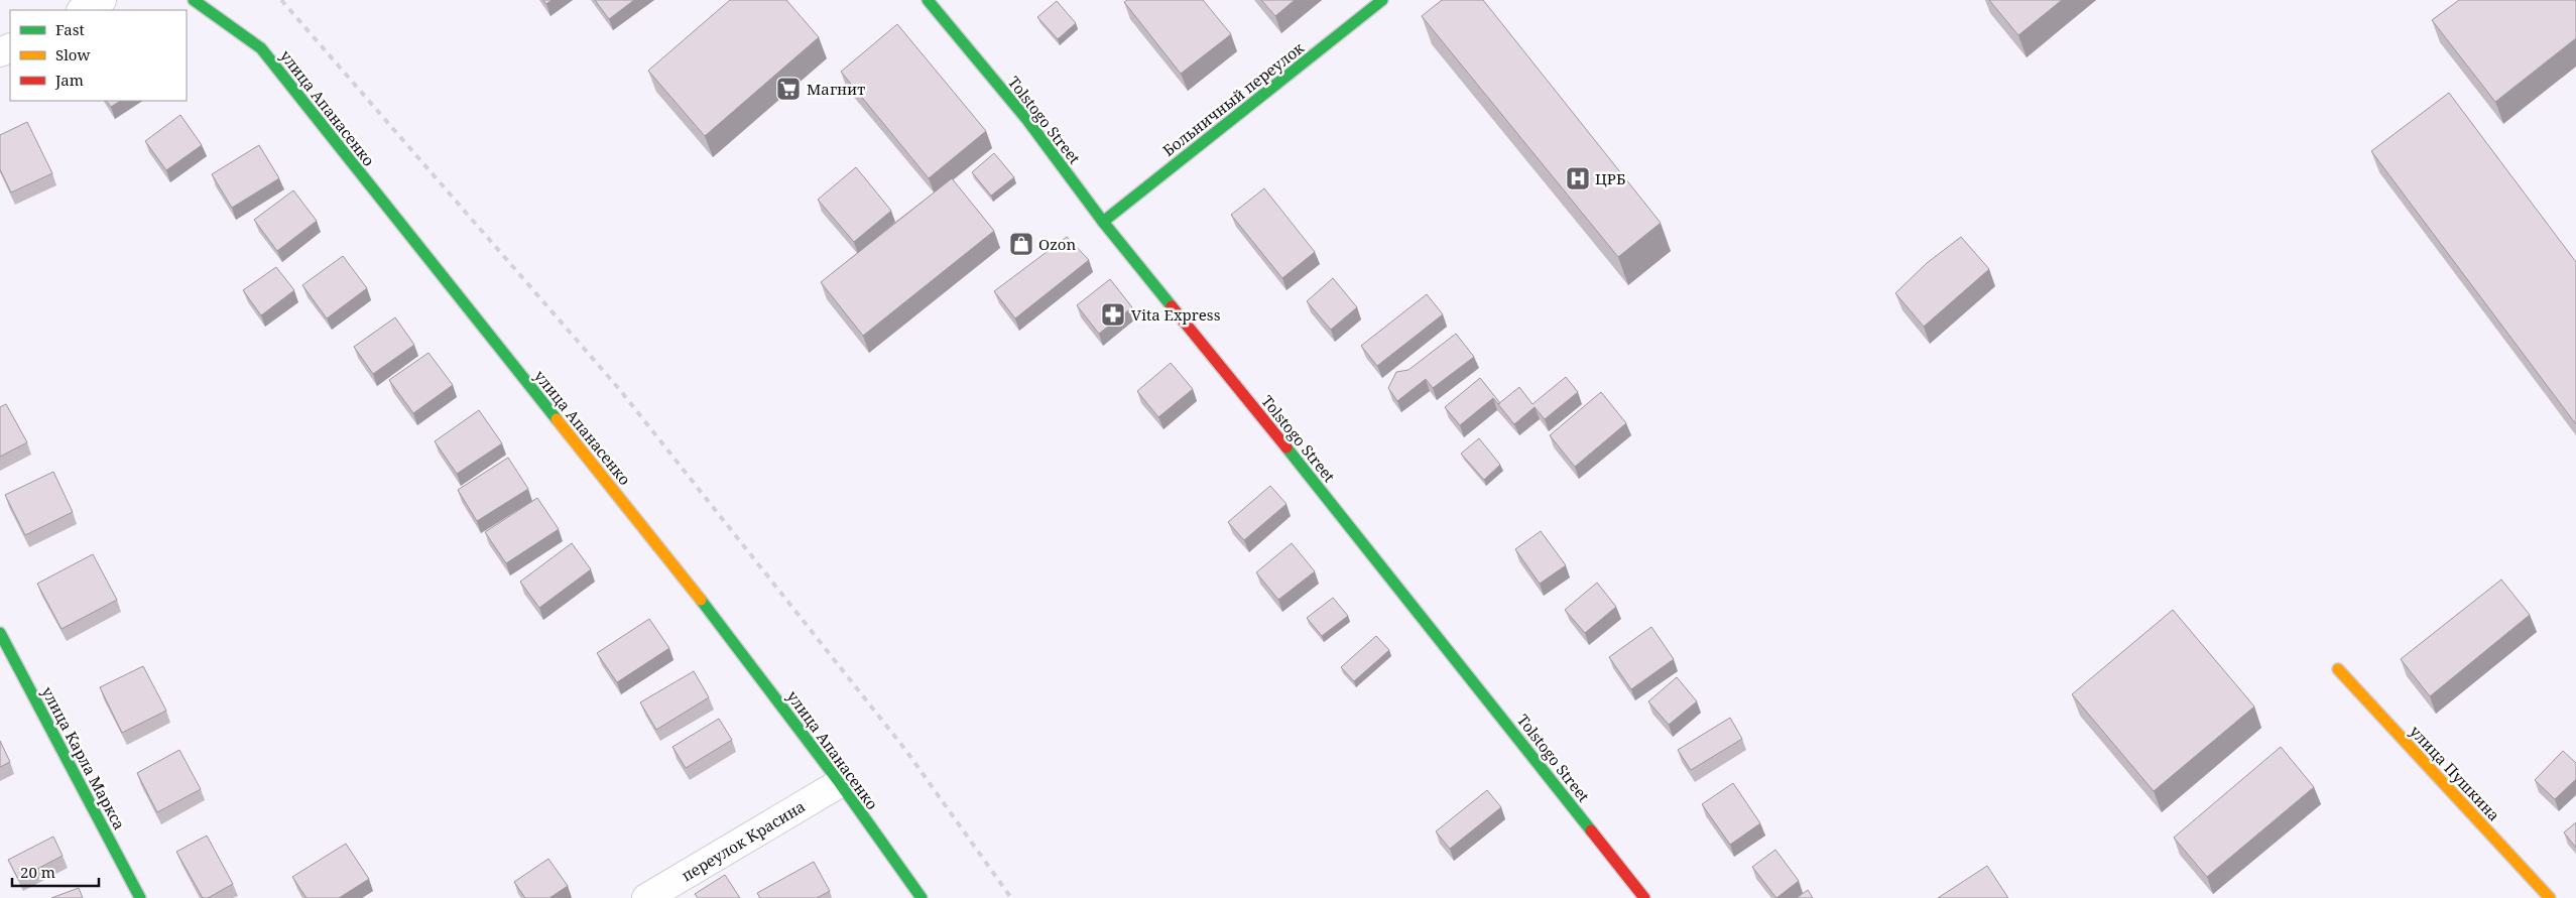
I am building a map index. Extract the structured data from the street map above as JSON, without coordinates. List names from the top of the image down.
{
  "streets": {
    "street": [
      "Больничный переулок",
      "улица Апанасенко",
      "Tolstogo Street",
      "улица Карла Маркса",
      "улица Пушкина",
      "переулок Красина"
    ]
  },
  "crossings": [
    ["Больничный переулок", "Tolstogo Street"],
    ["улица Апанасенко", "переулок Красина"]
  ],
  "places": {
    "supermarket": ["Магнит"],
    "hospital": ["ЦРБ"],
    "shop": ["Ozon"],
    "pharmacy": ["Vita Express"]
  },
  "legend": ["Fast", "Slow", "Jam"],
  "scale_bar": "20 m"
}
